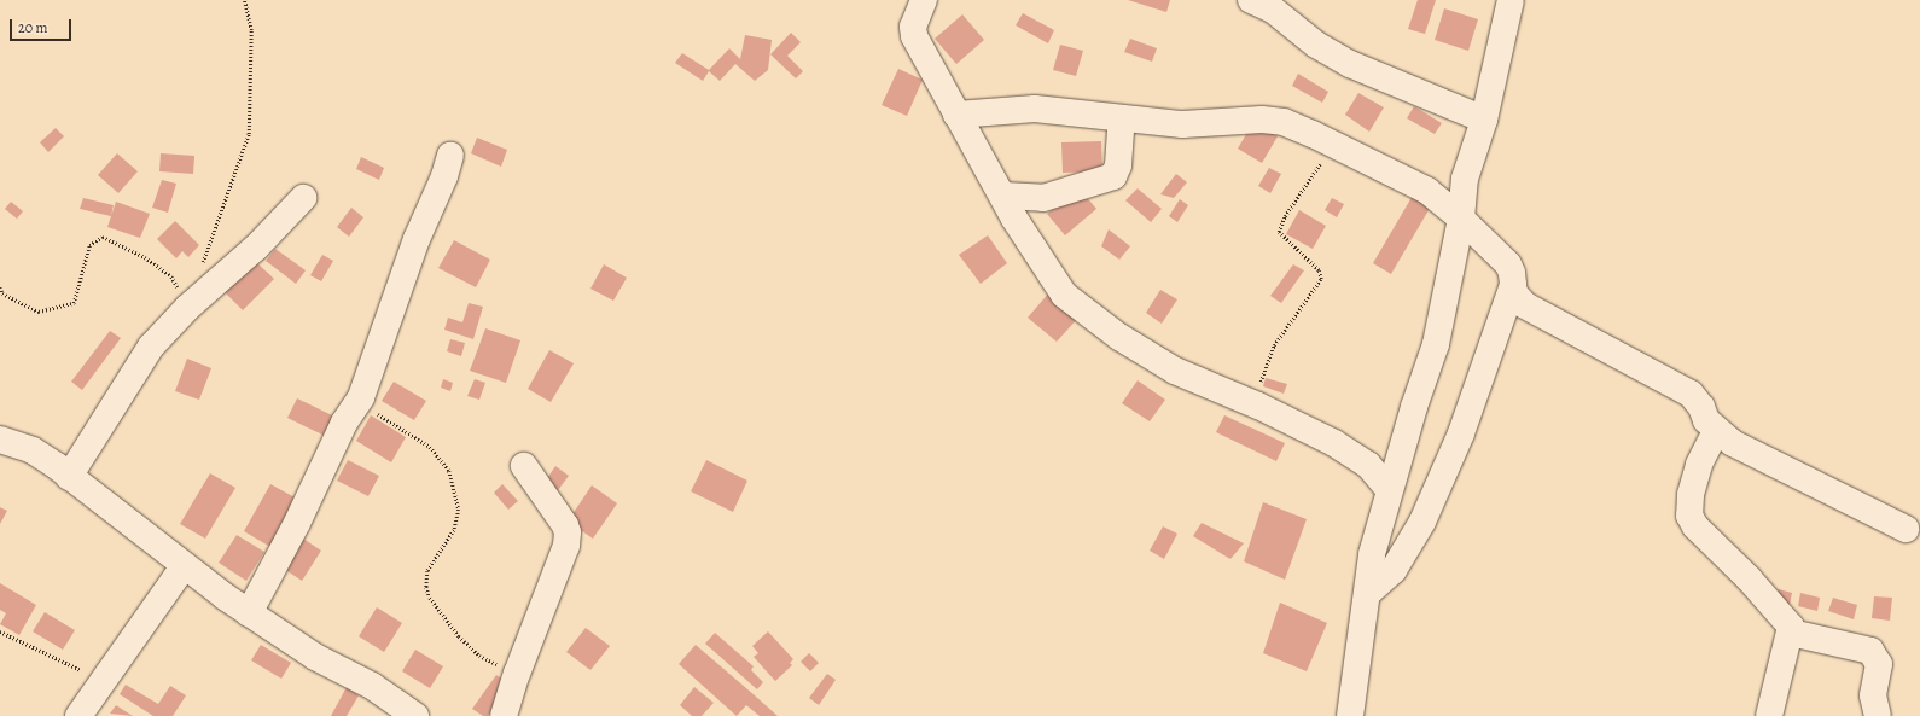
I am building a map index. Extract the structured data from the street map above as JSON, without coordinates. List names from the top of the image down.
{
  "scale_bar": "20 m"
}
